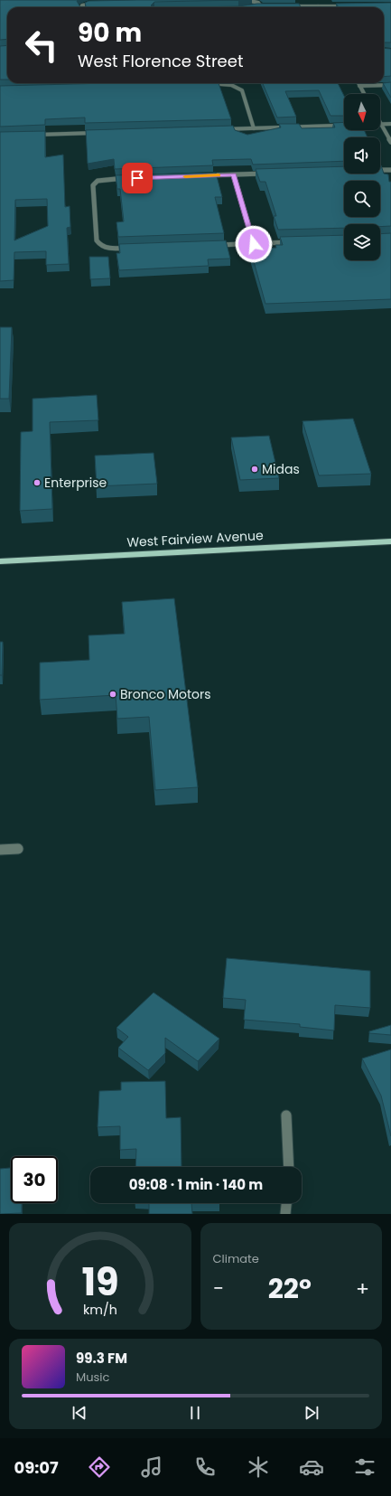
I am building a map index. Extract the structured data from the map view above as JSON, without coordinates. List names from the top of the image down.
{
  "streets": {
    "main road": ["West Fairview Avenue"]
  },
  "places": ["Midas", "Enterprise", "Bronco Motors"],
  "north": "bottom",
  "page": {
    "turn": ["90 m", "West Florence Street"],
    "limit": "30",
    "trip": "09:08 · 1 min · 140 m",
    "tile": "Climate",
    "heat": ["−", "22°", "+"],
    "song": ["99.3 FM", "Music"],
    "tabs": "09:07",
    "gauge": ["19", "km/h"]
  }
}
